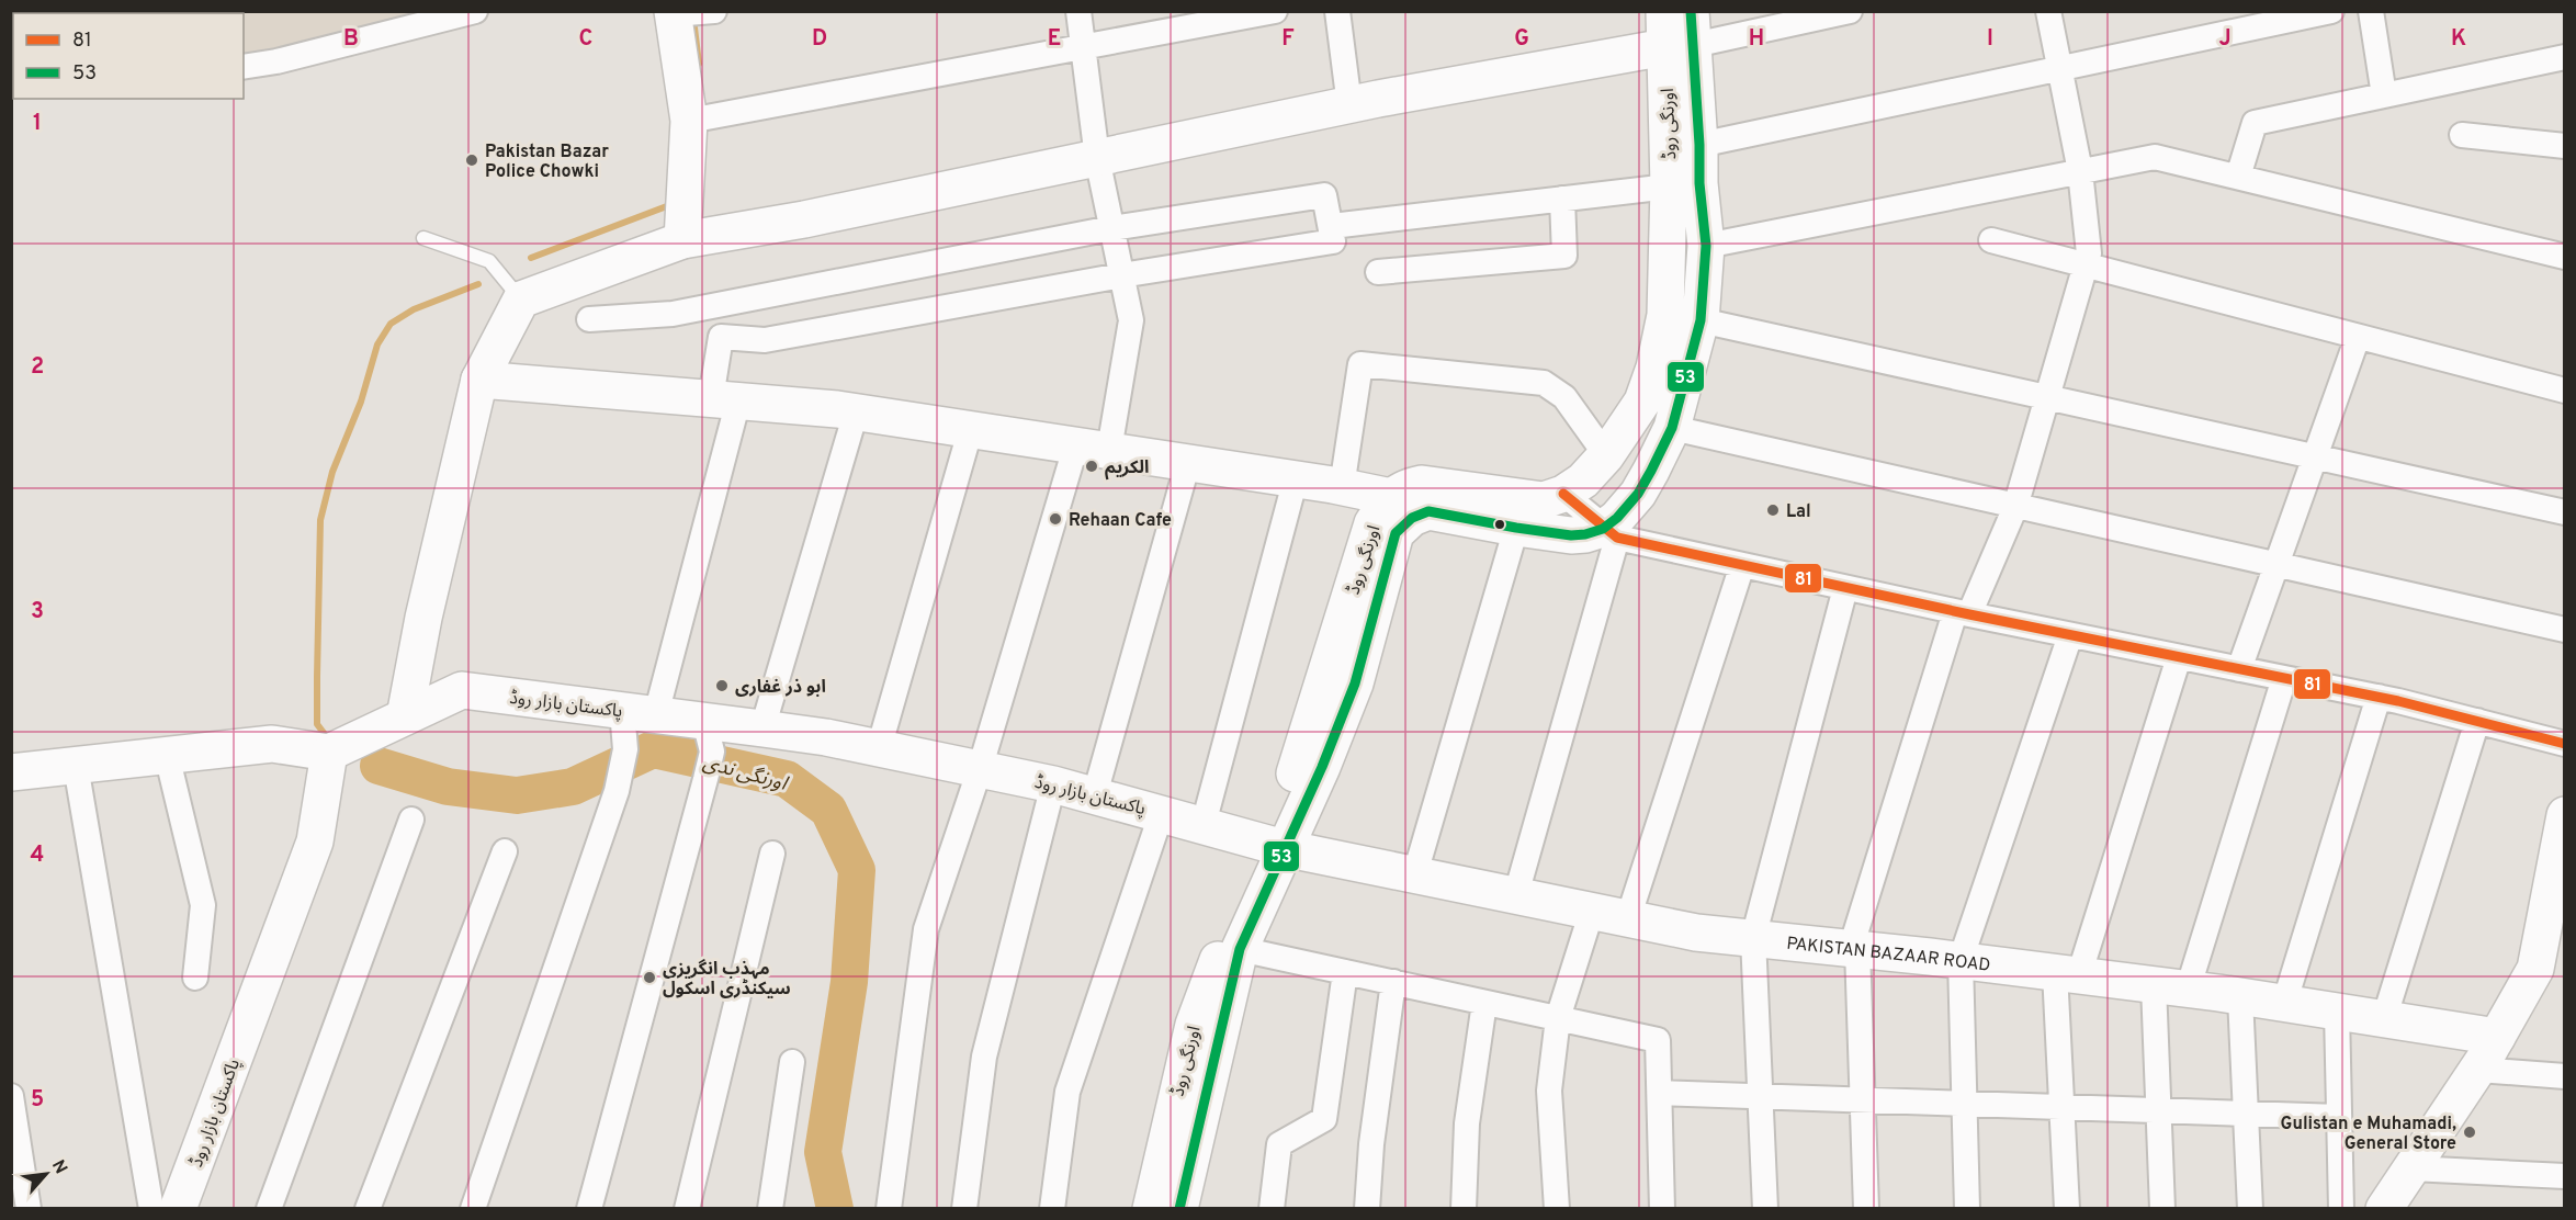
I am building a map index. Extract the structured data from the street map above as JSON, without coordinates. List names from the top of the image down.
{
  "streets": {
    "street": ["اورنگی روڈ", "پاکستان بازار روڈ", "PAKISTAN BAZAAR ROAD"]
  },
  "crossings": [
    ["اورنگی روڈ", "پاکستان بازار روڈ"],
    ["اورنگی روڈ", "PAKISTAN BAZAAR ROAD"],
    ["پاکستان بازار روڈ", "PAKISTAN BAZAAR ROAD"]
  ],
  "water": ["اورنگی ندی"],
  "places": [
    "Pakistan Bazar Police Chowki",
    "الکریم",
    "Lal",
    "Rehaan Cafe",
    "ابو ذر غفاری",
    "مہذب انگریزی سیکنڈری اسکول",
    "Gulistan e Muhamadi, General Store"
  ],
  "lines": ["transit line 53", "transit line 81"],
  "legend": ["81", "53"],
  "north": "top right",
  "grid": {
    "columns": [
      "B",
      "C",
      "D",
      "E",
      "F",
      "G",
      "H",
      "I",
      "J",
      "K"
    ],
    "rows": [
      "1",
      "2",
      "3",
      "4",
      "5"
    ]
  }
}
